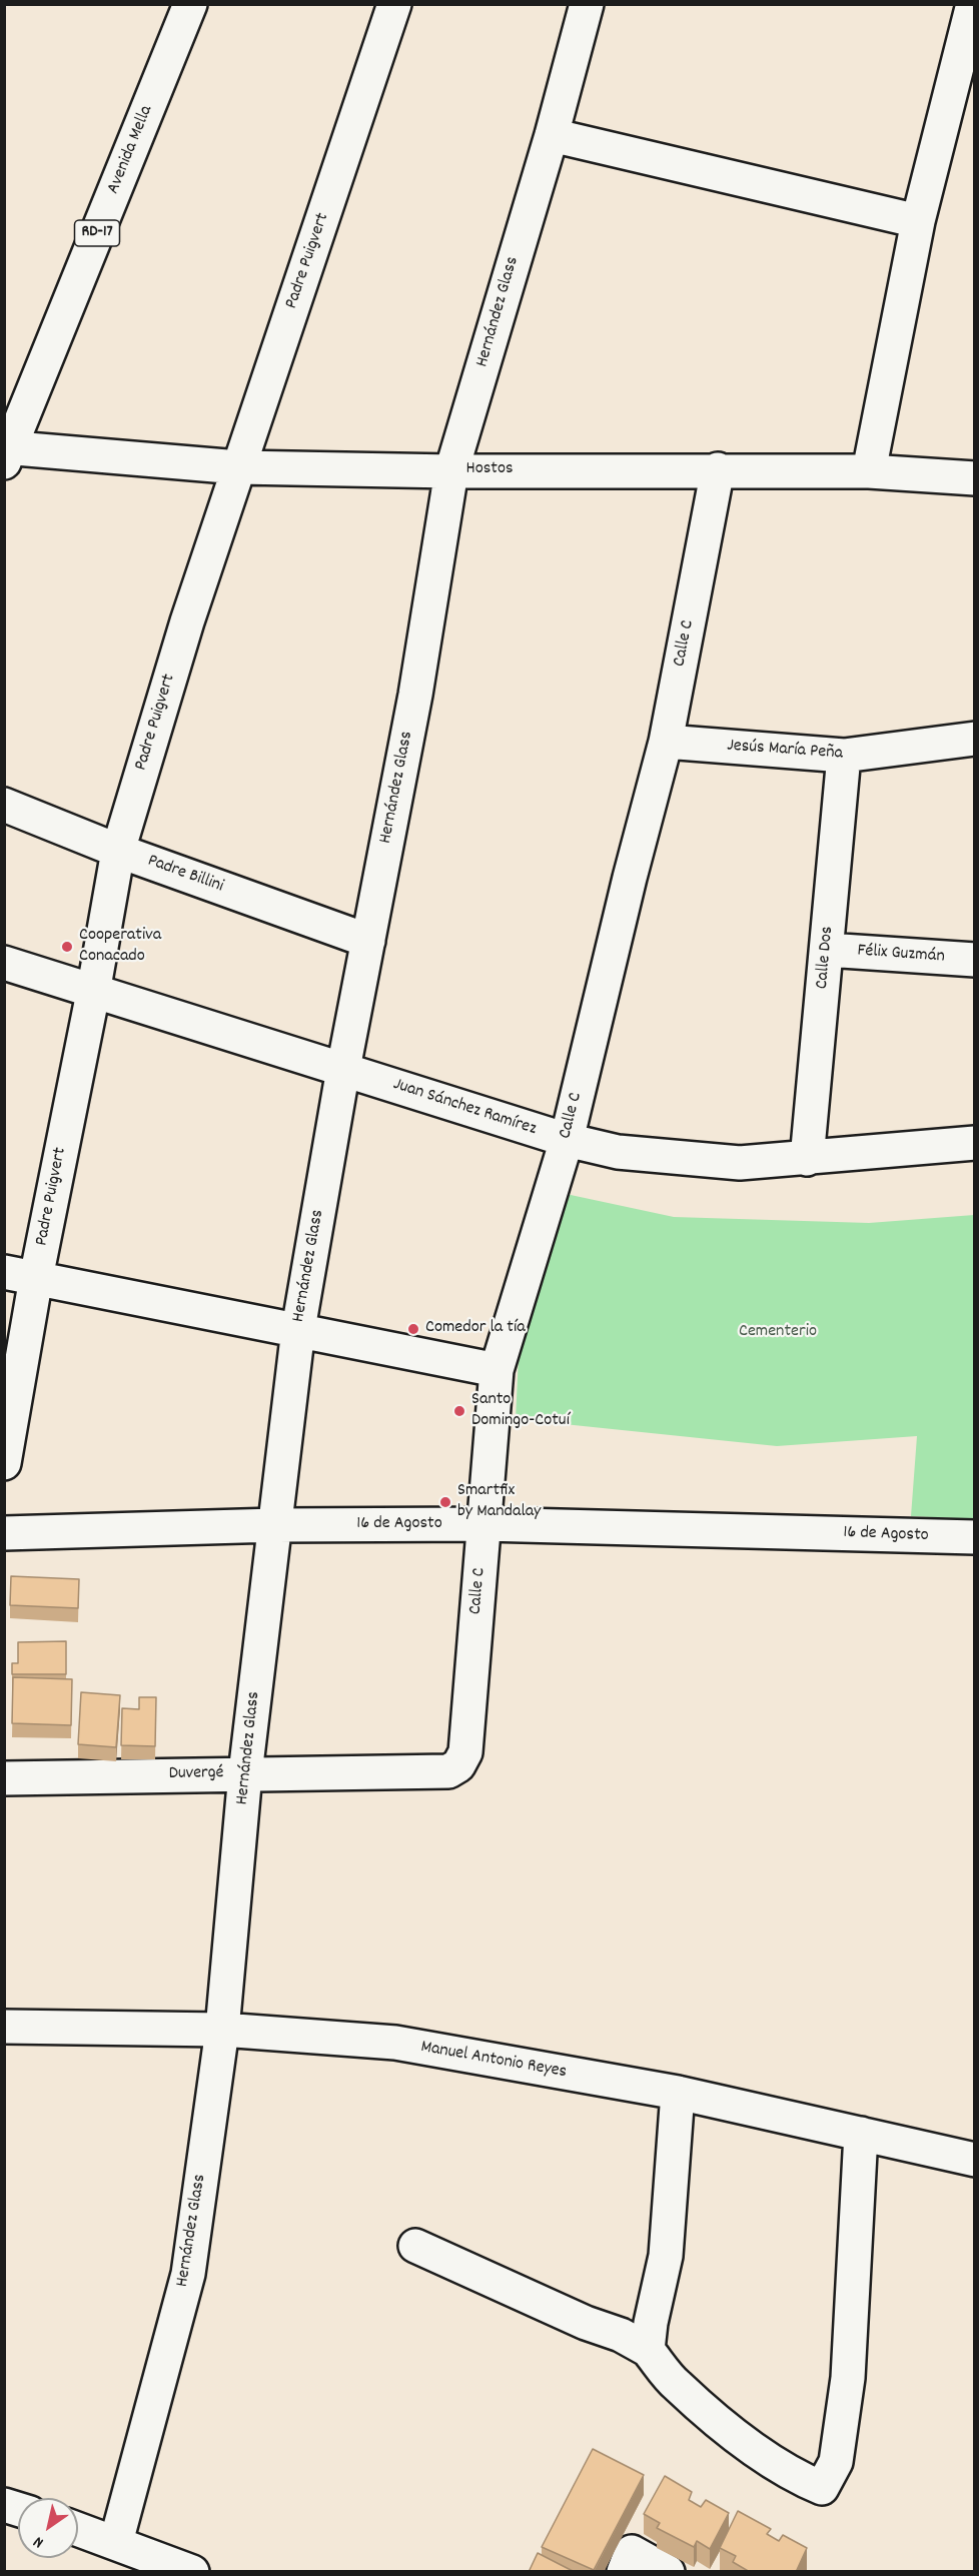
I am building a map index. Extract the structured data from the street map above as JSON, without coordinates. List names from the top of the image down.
{
  "streets": {
    "street": [
      "Avenida Mella",
      "RD-17",
      "Padre Puigvert",
      "Hernández Glass",
      "Hostos",
      "Calle C",
      "Jesús María Peña",
      "Padre Billini",
      "Félix Guzmán",
      "Calle Dos",
      "Juan Sánchez Ramírez",
      "16 de Agosto",
      "Duvergé",
      "Manuel Antonio Reyes"
    ]
  },
  "crossings": [
    ["Avenida Mella", "Hostos"],
    ["Padre Puigvert", "Hostos"],
    ["Padre Puigvert", "Padre Billini"],
    ["Padre Puigvert", "Juan Sánchez Ramírez"],
    ["Hernández Glass", "Hostos"],
    ["Hernández Glass", "Padre Billini"],
    ["Hernández Glass", "Juan Sánchez Ramírez"],
    ["Hernández Glass", "16 de Agosto"],
    ["Hernández Glass", "Duvergé"],
    ["Hernández Glass", "Manuel Antonio Reyes"],
    ["Hostos", "Calle C"],
    ["Calle C", "Jesús María Peña"],
    ["Calle C", "Juan Sánchez Ramírez"],
    ["Calle C", "16 de Agosto"],
    ["Calle C", "Duvergé"],
    ["Jesús María Peña", "Calle Dos"],
    ["Félix Guzmán", "Calle Dos"],
    ["Calle Dos", "Juan Sánchez Ramírez"]
  ],
  "parks": ["Cementerio"],
  "places": [
    "Cooperativa Conacado",
    "Comedor la tía",
    "Santo Domingo-Cotuí",
    "Smartfix by Mandalay"
  ],
  "north": "bottom left"
}
